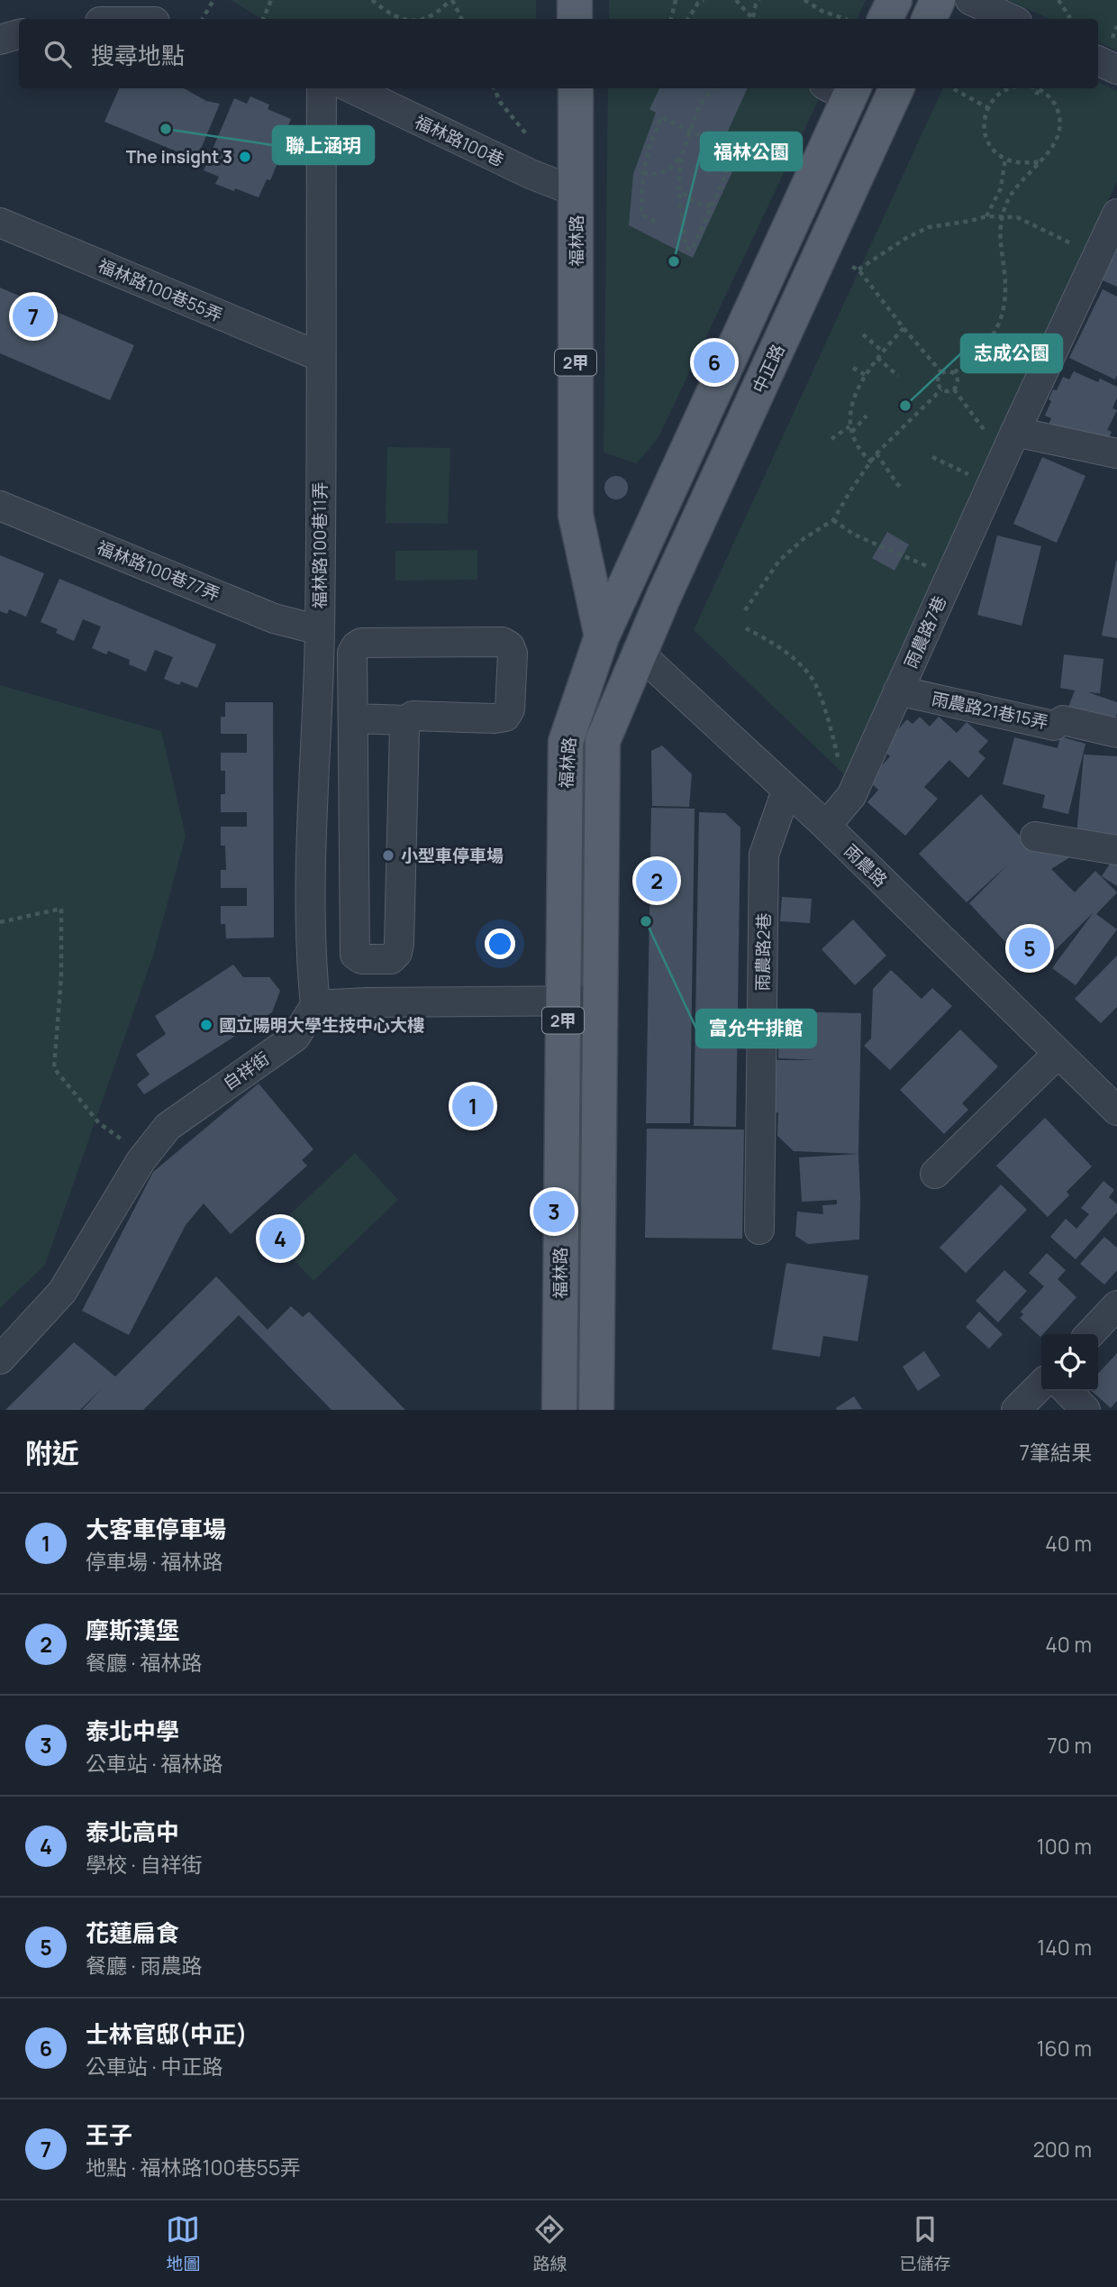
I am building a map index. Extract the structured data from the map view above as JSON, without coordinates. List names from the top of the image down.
{
  "streets": {
    "main road": [
      "福林路",
      "2甲",
      "中正路",
      "雨農路"
    ],
    "street": [
      "福林路100巷",
      "福林路100巷55弄",
      "福林路100巷11弄",
      "福林路100巷77弄",
      "雨農路7巷",
      "雨農路21巷15弄",
      "雨農路2巷",
      "自祥街"
    ]
  },
  "crossings": [
    ["福林路100巷", "福林路"],
    ["福林路", "中正路"],
    ["福林路", "雨農路"],
    ["福林路100巷55弄", "福林路100巷11弄"],
    ["中正路", "雨農路"],
    ["福林路100巷11弄", "福林路100巷77弄"],
    ["福林路100巷11弄", "自祥街"],
    ["雨農路7巷", "雨農路21巷15弄"],
    ["雨農路7巷", "雨農路"],
    ["雨農路", "雨農路2巷"]
  ],
  "places": [
    "聯上涵玥",
    "The insight 3",
    "福林公園",
    "志成公園",
    "小型車停車場",
    "富允牛排館",
    "國立陽明大學生技中心大樓"
  ],
  "page": {
    "search": "搜尋地點",
    "pins": [
      "7",
      "6",
      "2",
      "5",
      "1",
      "3",
      "4"
    ],
    "heading": ["附近", "7筆結果"],
    "list": [
      {
        "mark": "1",
        "name": "大客車停車場",
        "note": "停車場 · 福林路",
        "value": "40 m"
      },
      {
        "mark": "2",
        "name": "摩斯漢堡",
        "note": "餐廳 · 福林路",
        "value": "40 m"
      },
      {
        "mark": "3",
        "name": "泰北中學",
        "note": "公車站 · 福林路",
        "value": "70 m"
      },
      {
        "mark": "4",
        "name": "泰北高中",
        "note": "學校 · 自祥街",
        "value": "100 m"
      },
      {
        "mark": "5",
        "name": "花蓮扁食",
        "note": "餐廳 · 雨農路",
        "value": "140 m"
      },
      {
        "mark": "6",
        "name": "士林官邸(中正)",
        "note": "公車站 · 中正路",
        "value": "160 m"
      },
      {
        "mark": "7",
        "name": "王子",
        "note": "地點 · 福林路100巷55弄",
        "value": "200 m"
      }
    ],
    "nav": ["地圖", "路線", "已儲存"]
  }
}
